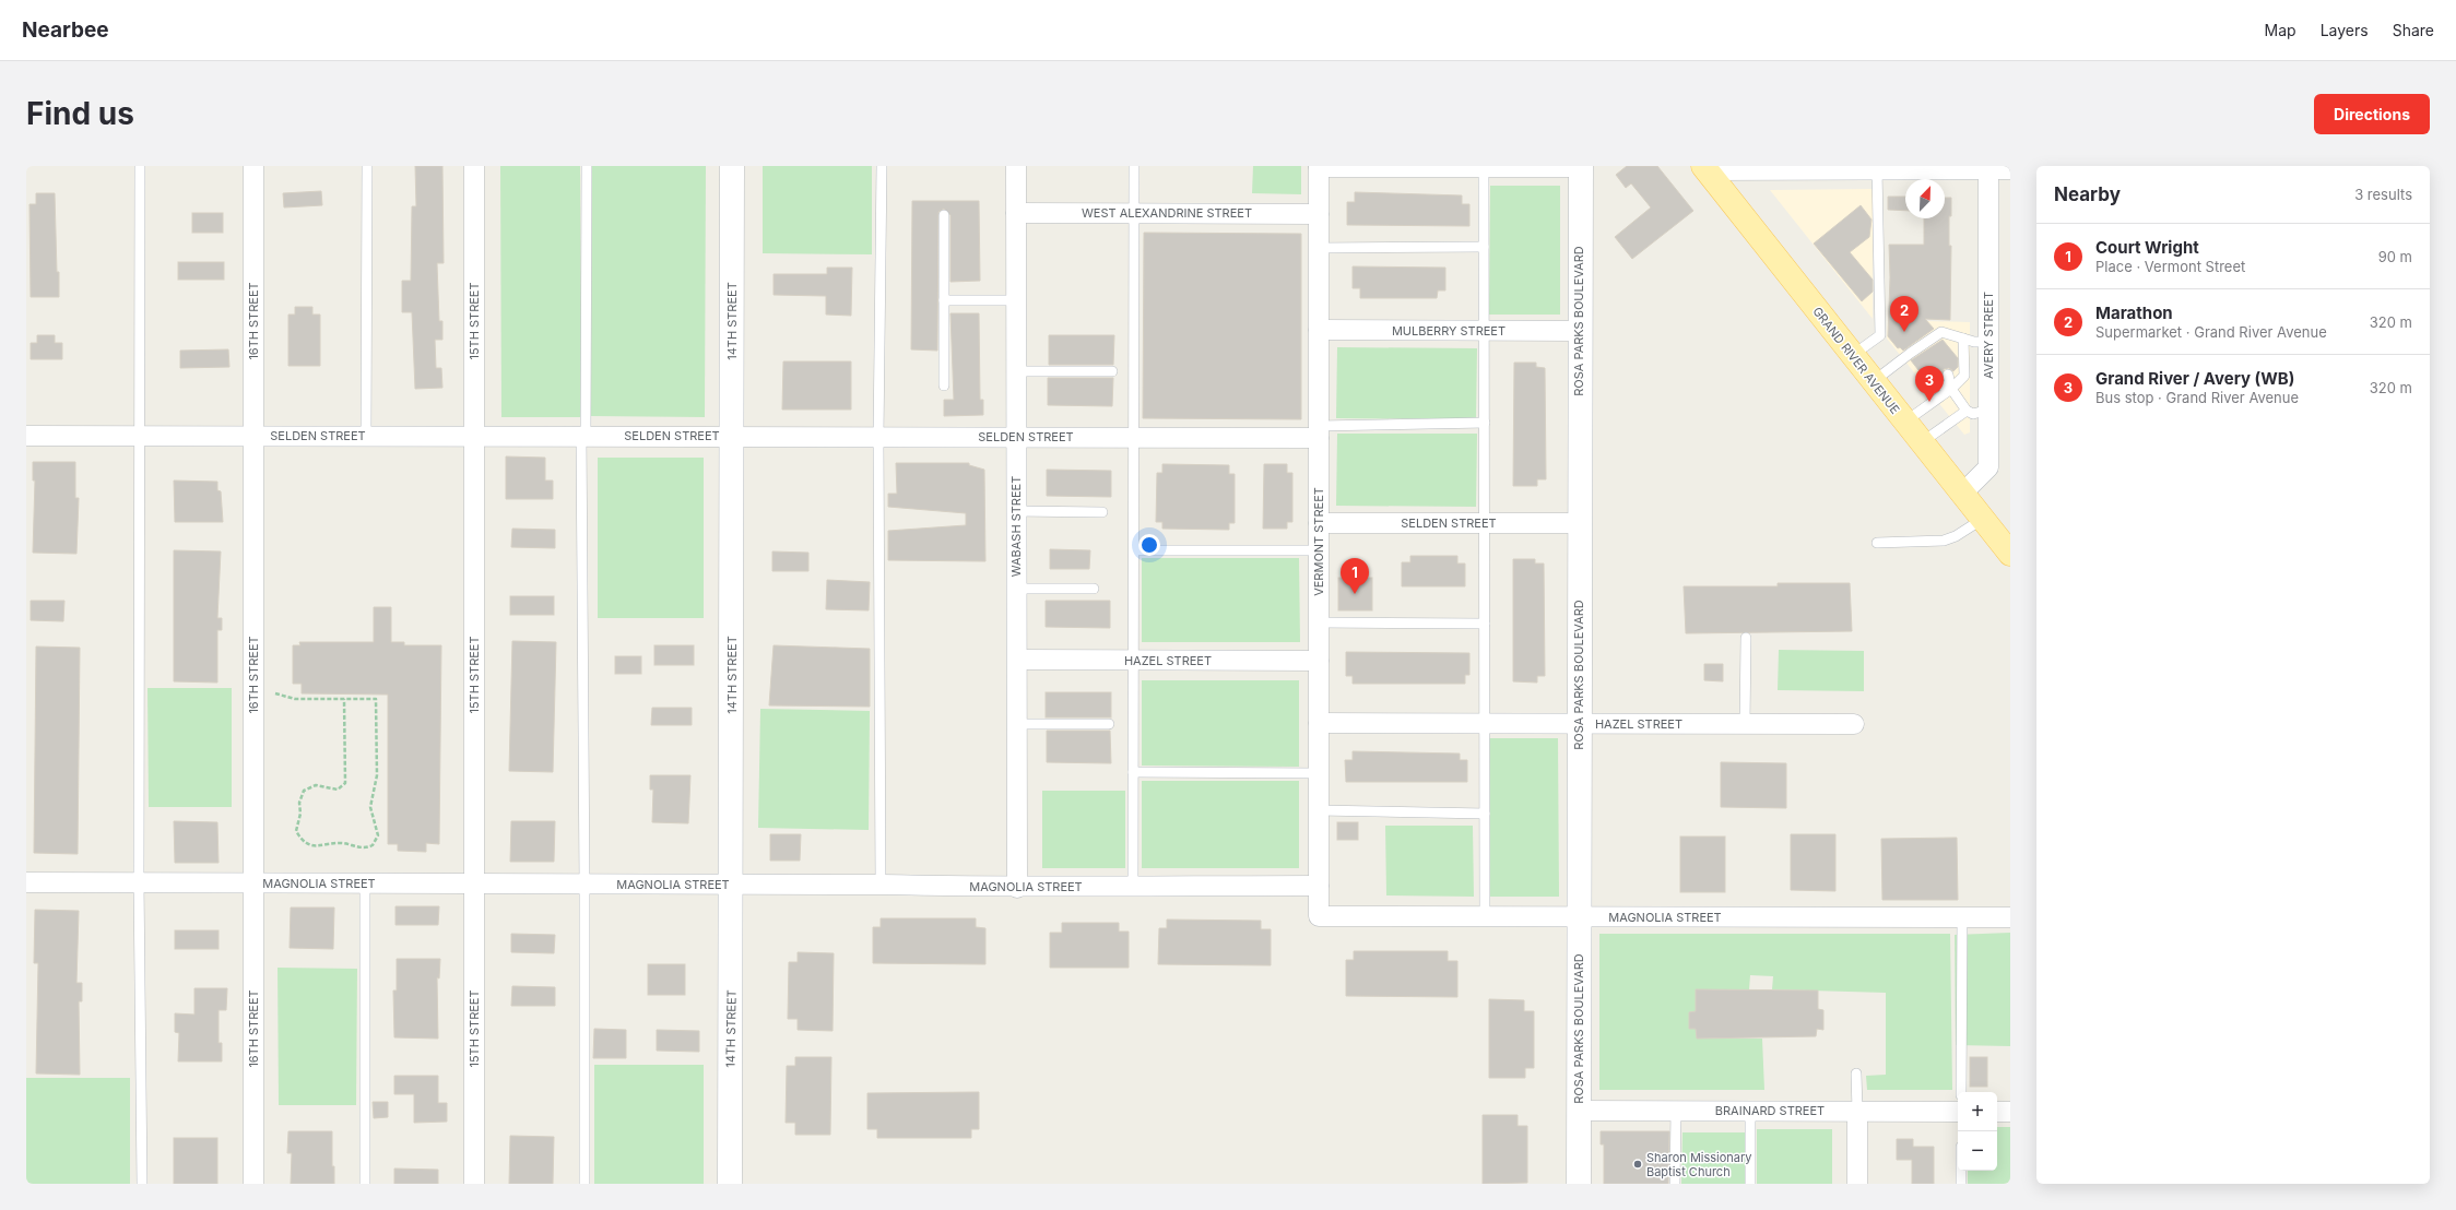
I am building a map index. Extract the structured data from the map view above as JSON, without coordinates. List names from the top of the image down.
{
  "streets": {
    "main road": ["GRAND RIVER AVENUE"],
    "street": [
      "WEST ALEXANDRINE STREET",
      "16TH STREET",
      "15TH STREET",
      "14TH STREET",
      "ROSA PARKS BOULEVARD",
      "MULBERRY STREET",
      "AVERY STREET",
      "SELDEN STREET",
      "WABASH STREET",
      "VERMONT STREET",
      "HAZEL STREET",
      "MAGNOLIA STREET",
      "BRAINARD STREET"
    ]
  },
  "crossings": [
    ["WEST ALEXANDRINE STREET", "WABASH STREET"],
    ["WEST ALEXANDRINE STREET", "VERMONT STREET"],
    ["16TH STREET", "SELDEN STREET"],
    ["16TH STREET", "MAGNOLIA STREET"],
    ["15TH STREET", "SELDEN STREET"],
    ["15TH STREET", "MAGNOLIA STREET"],
    ["14TH STREET", "SELDEN STREET"],
    ["14TH STREET", "MAGNOLIA STREET"],
    ["ROSA PARKS BOULEVARD", "MULBERRY STREET"],
    ["ROSA PARKS BOULEVARD", "SELDEN STREET"],
    ["ROSA PARKS BOULEVARD", "HAZEL STREET"],
    ["ROSA PARKS BOULEVARD", "MAGNOLIA STREET"],
    ["ROSA PARKS BOULEVARD", "BRAINARD STREET"],
    ["MULBERRY STREET", "VERMONT STREET"],
    ["AVERY STREET", "GRAND RIVER AVENUE"],
    ["SELDEN STREET", "WABASH STREET"],
    ["SELDEN STREET", "VERMONT STREET"],
    ["WABASH STREET", "HAZEL STREET"],
    ["WABASH STREET", "MAGNOLIA STREET"],
    ["VERMONT STREET", "HAZEL STREET"],
    ["VERMONT STREET", "MAGNOLIA STREET"]
  ],
  "places": ["Sharon Missionary Baptist Church"],
  "north": "top right",
  "page": {
    "header": "Nearbee",
    "nav": ["Map", "Layers", "Share"],
    "buttons": "Directions",
    "title": "Find us",
    "heading": ["Nearby", "3 results"],
    "list": [
      {
        "mark": "1",
        "name": "Court Wright",
        "note": "Place · Vermont Street",
        "value": "90 m"
      },
      {
        "mark": "2",
        "name": "Marathon",
        "note": "Supermarket · Grand River Avenue",
        "value": "320 m"
      },
      {
        "mark": "3",
        "name": "Grand River / Avery (WB)",
        "note": "Bus stop · Grand River Avenue",
        "value": "320 m"
      }
    ],
    "pins": ["2", "3", "1"],
    "map_buttons": ["+", "−"]
  }
}
